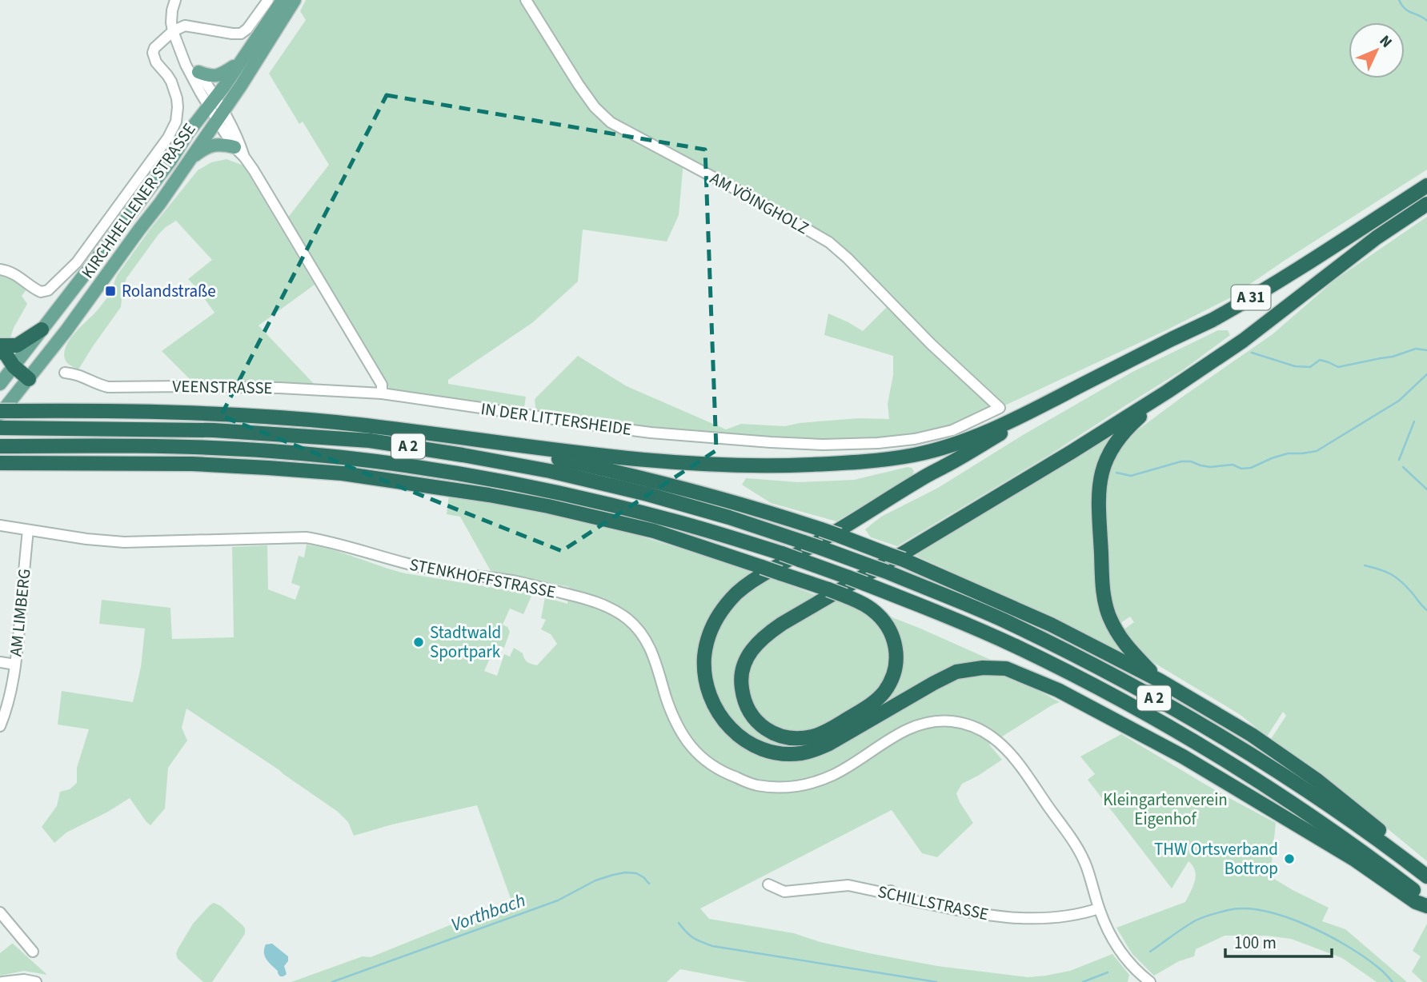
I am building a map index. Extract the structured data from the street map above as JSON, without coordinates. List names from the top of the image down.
{
  "streets": {
    "highway": ["A 31", "A 2"],
    "main road": ["KIRCHHELLENER STRASSE"],
    "street": [
      "AM VÖINGHOLZ",
      "VEENSTRASSE",
      "IN DER LITTERSHEIDE",
      "STENKHOFFSTRASSE",
      "AM LIMBERG",
      "SCHILLSTRASSE"
    ]
  },
  "crossings": [
    ["KIRCHHELLENER STRASSE", "A 2"],
    ["AM VÖINGHOLZ", "IN DER LITTERSHEIDE"],
    ["VEENSTRASSE", "IN DER LITTERSHEIDE"],
    ["STENKHOFFSTRASSE", "AM LIMBERG"],
    ["STENKHOFFSTRASSE", "SCHILLSTRASSE"]
  ],
  "water": ["Vorthbach"],
  "parks": ["Kleingartenverein Eigenhof"],
  "places": {
    "transit": ["Rolandstraße"],
    "other": ["Stadtwald Sportpark", "THW Ortsverband Bottrop"]
  },
  "scale_bar": "100 m",
  "north": "top right"
}
